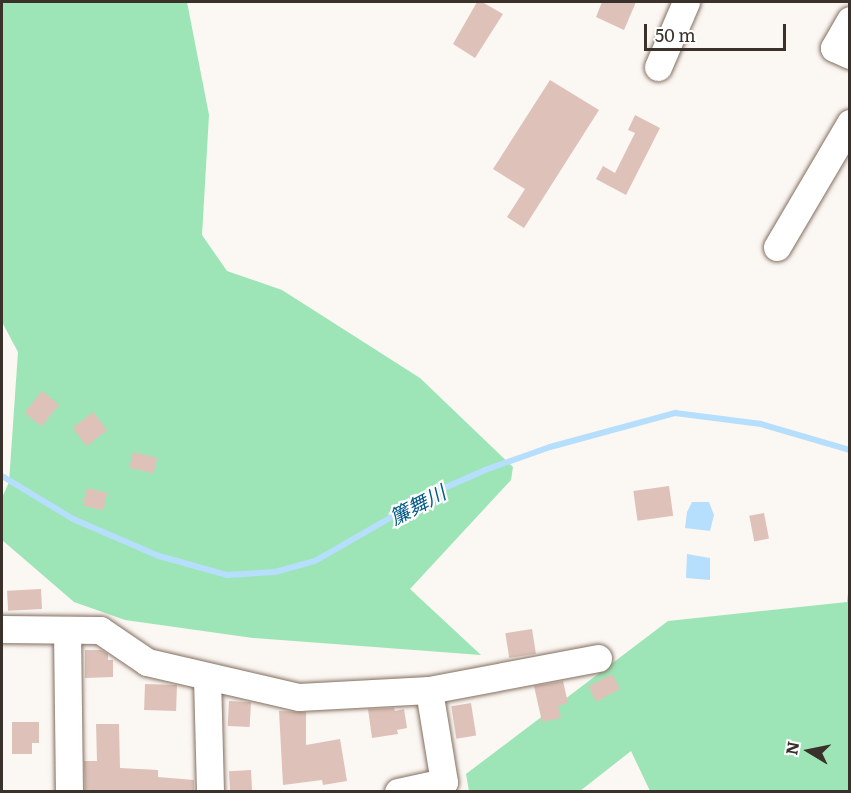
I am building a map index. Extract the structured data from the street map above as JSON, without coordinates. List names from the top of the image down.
{
  "water": ["簾舞川"],
  "scale_bar": "50 m",
  "north": "left"
}
